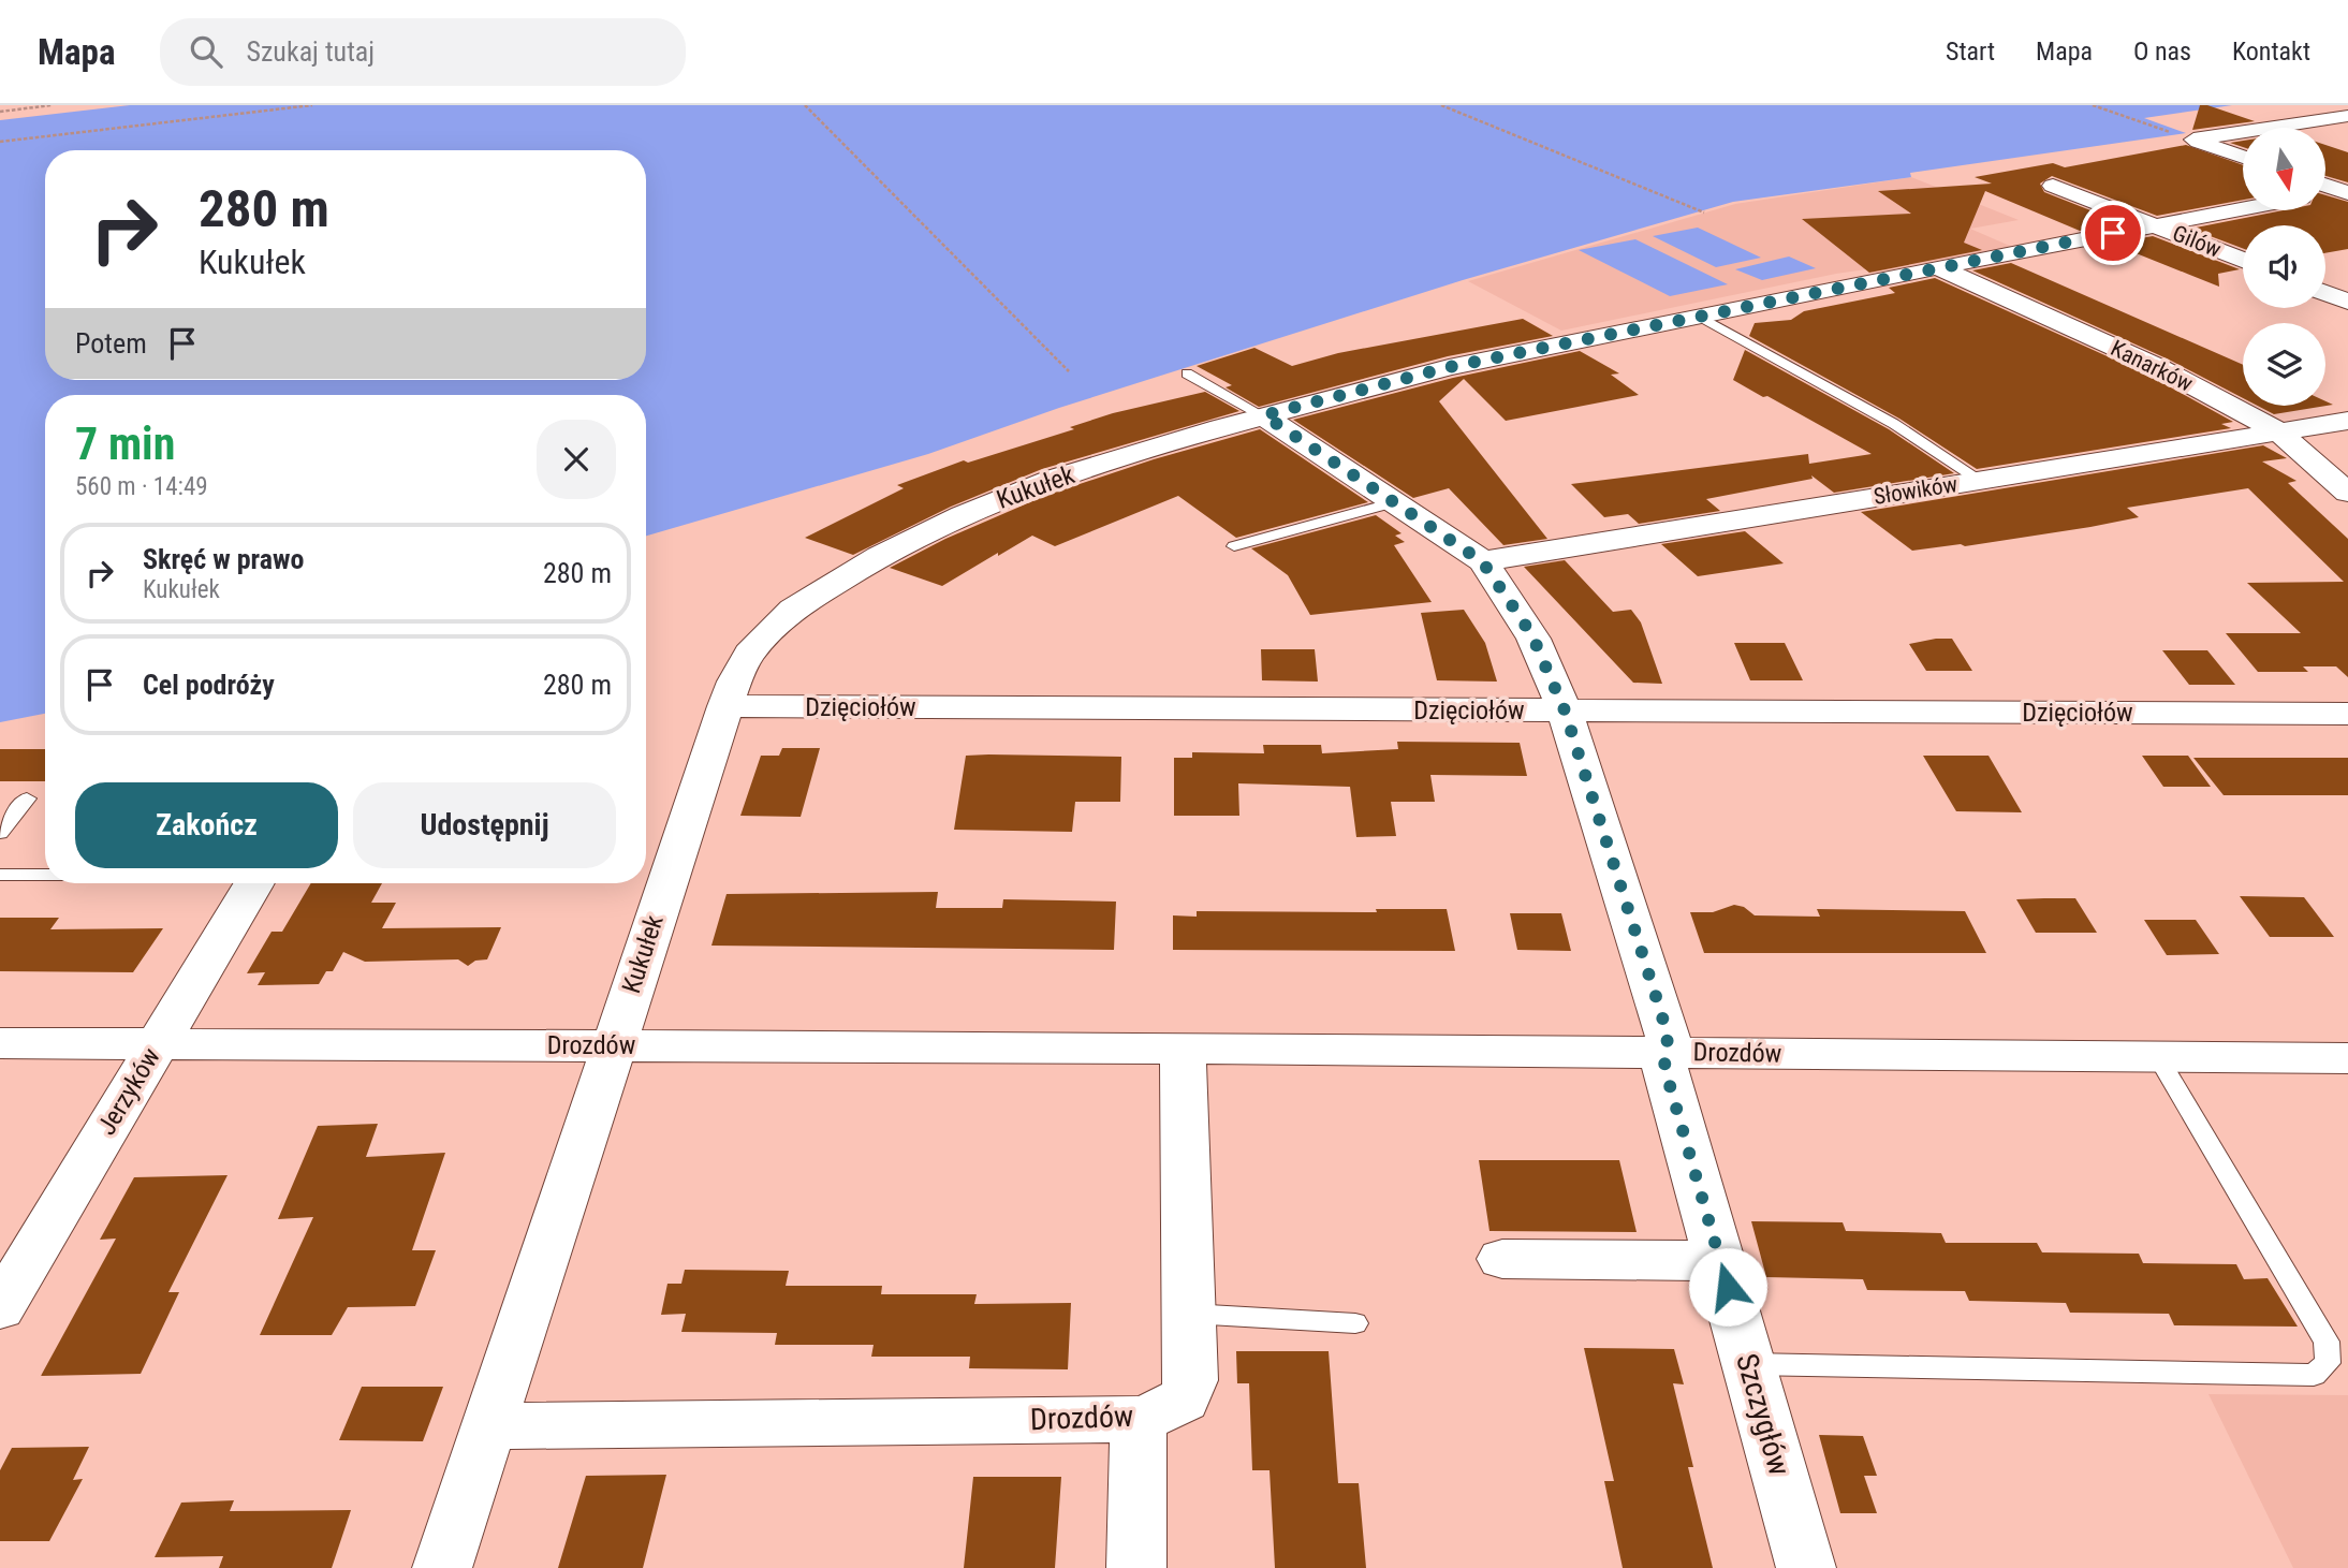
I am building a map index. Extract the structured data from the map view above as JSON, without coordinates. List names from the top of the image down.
{
  "streets": {
    "street": [
      "Gilów",
      "Kanarków",
      "Kukułek",
      "Słowików",
      "Dzięciołów",
      "Drozdów",
      "Jerzyków",
      "Szczygłów"
    ]
  },
  "crossings": [
    ["Gilów", "Kukułek"],
    ["Kanarków", "Kukułek"],
    ["Kanarków", "Słowików"],
    ["Kukułek", "Dzięciołów"],
    ["Kukułek", "Drozdów"],
    ["Kukułek", "Szczygłów"],
    ["Słowików", "Szczygłów"],
    ["Dzięciołów", "Szczygłów"],
    ["Drozdów", "Jerzyków"],
    ["Drozdów", "Szczygłów"]
  ],
  "north": "bottom",
  "page": {
    "header": "Mapa",
    "search": "Szukaj tutaj",
    "nav": [
      "Start",
      "Mapa",
      "O nas",
      "Kontakt"
    ],
    "turn": ["280 m", "Kukułek"],
    "then": "Potem",
    "heading": ["7 min", "560 m · 14:49"],
    "list": [
      {
        "name": "Skręć w prawo",
        "note": "Kukułek",
        "value": "280 m"
      },
      {
        "name": "Cel podróży",
        "value": "280 m"
      }
    ],
    "buttons": ["Zakończ", "Udostępnij"]
  }
}
